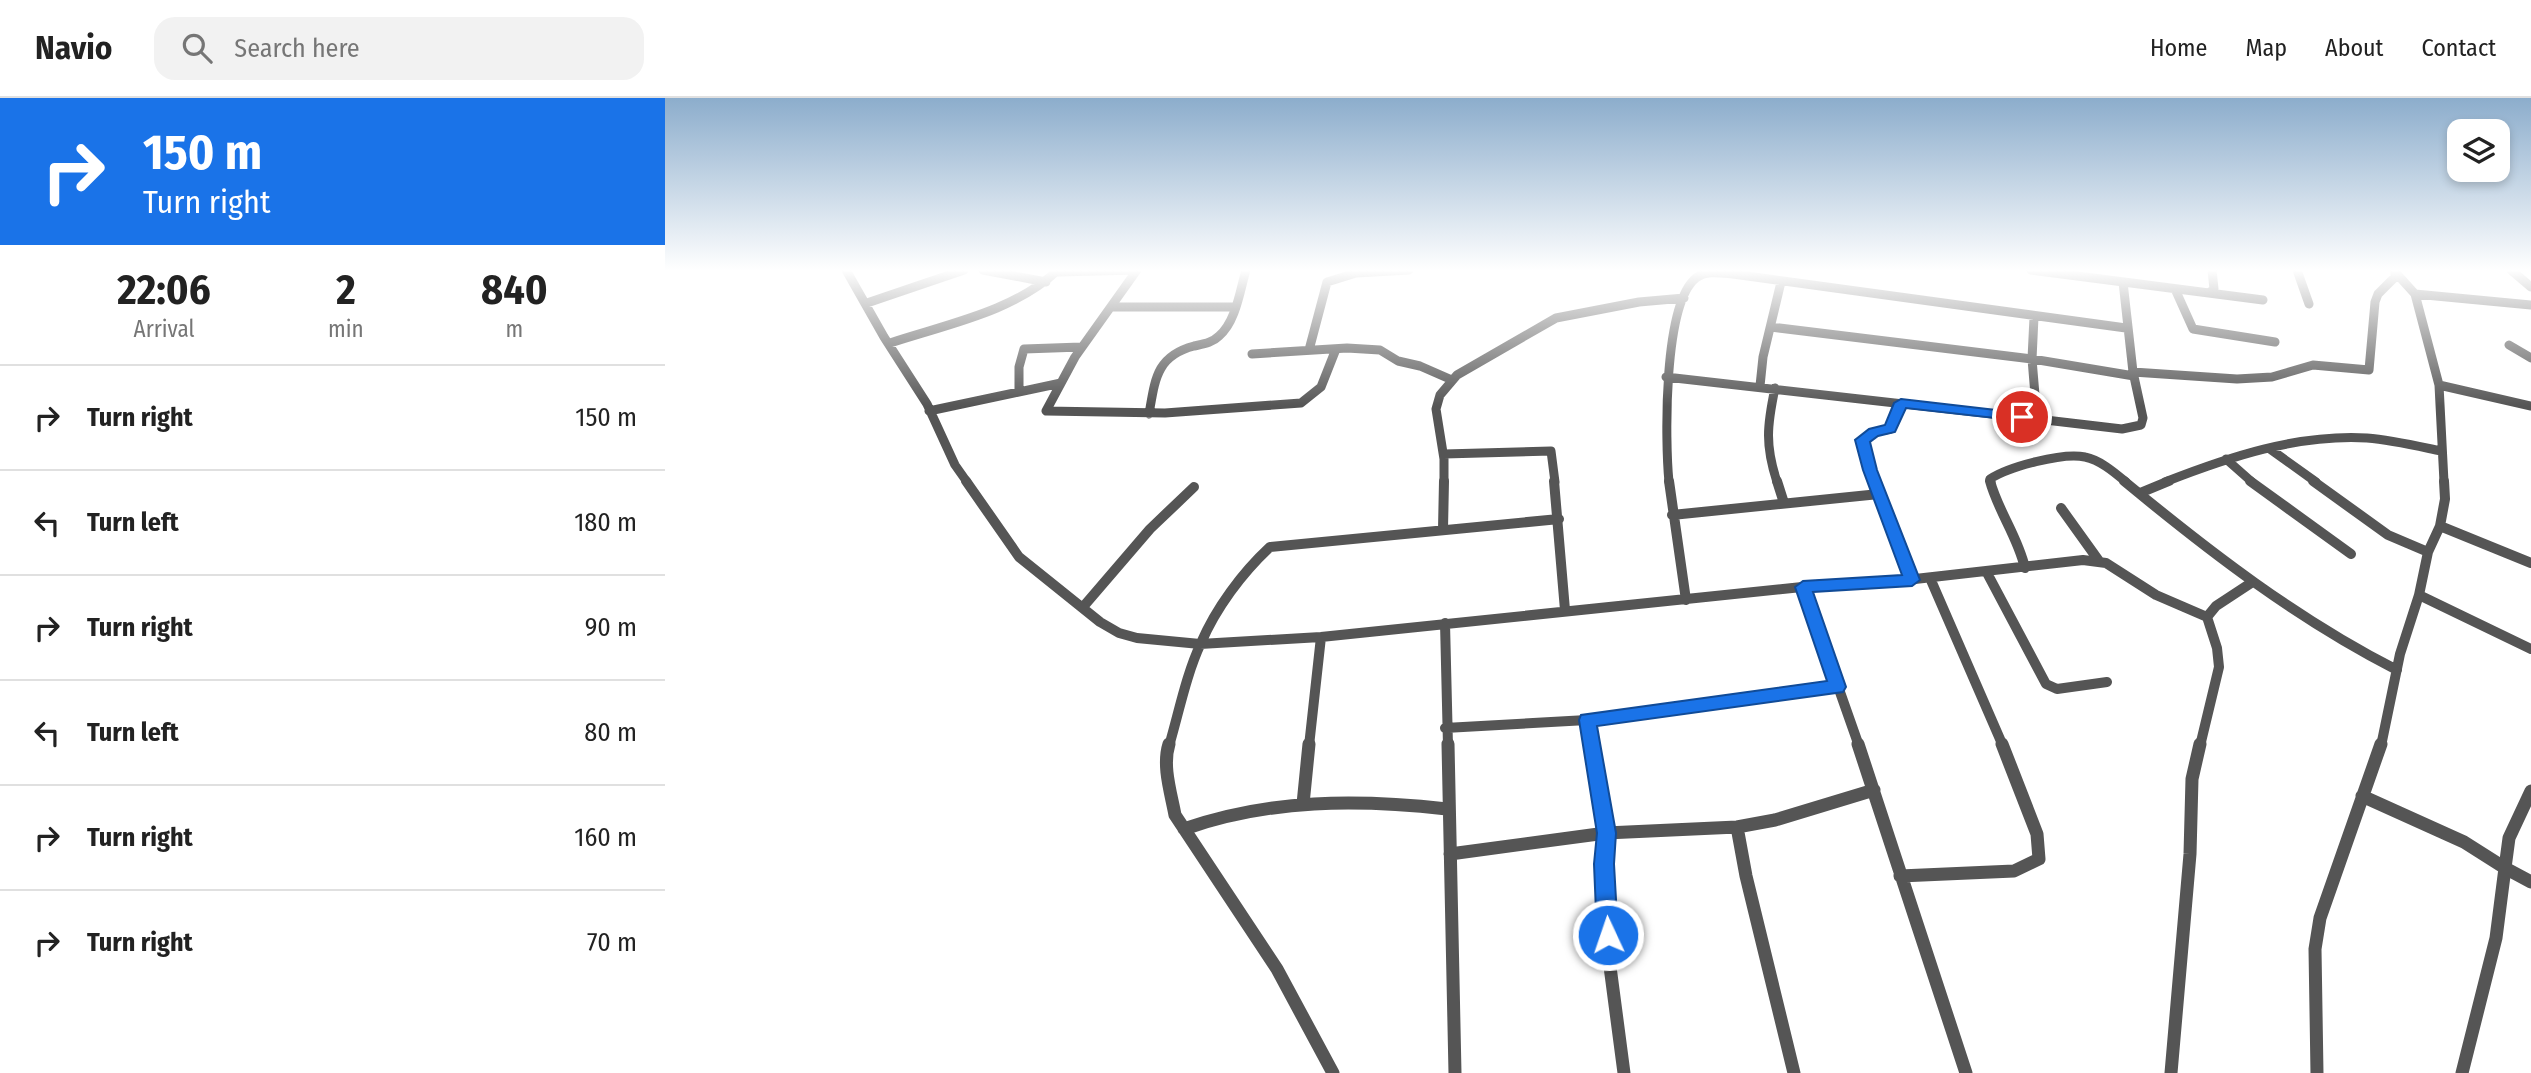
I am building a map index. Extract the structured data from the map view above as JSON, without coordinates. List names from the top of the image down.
{
  "page": {
    "header": "Navio",
    "search": "Search here",
    "nav": [
      "Home",
      "Map",
      "About",
      "Contact"
    ],
    "turn": ["150 m", "Turn right"],
    "eta": [
      "22:06",
      "Arrival",
      "2",
      "min",
      "840",
      "m"
    ],
    "list": [
      {
        "name": "Turn right",
        "value": "150 m"
      },
      {
        "name": "Turn left",
        "value": "180 m"
      },
      {
        "name": "Turn right",
        "value": "90 m"
      },
      {
        "name": "Turn left",
        "value": "80 m"
      },
      {
        "name": "Turn right",
        "value": "160 m"
      },
      {
        "name": "Turn right",
        "value": "70 m"
      }
    ]
  }
}
